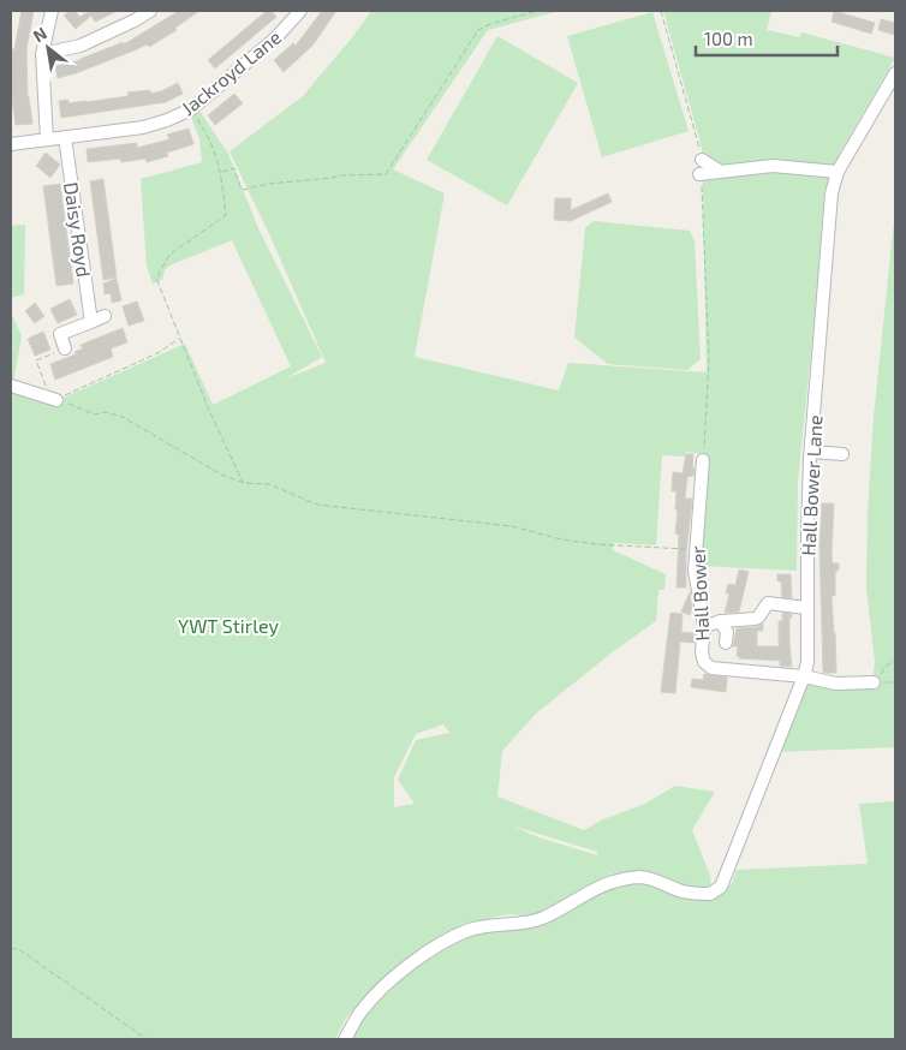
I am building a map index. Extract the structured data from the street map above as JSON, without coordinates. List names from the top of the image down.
{
  "streets": {
    "street": [
      "Jackroyd Lane",
      "Daisy Royd",
      "Hall Bower Lane",
      "Hall Bower"
    ]
  },
  "crossings": [
    ["Jackroyd Lane", "Daisy Royd"],
    ["Hall Bower Lane", "Hall Bower"]
  ],
  "parks": ["YWT Stirley"],
  "scale_bar": "100 m",
  "north": "top left"
}
